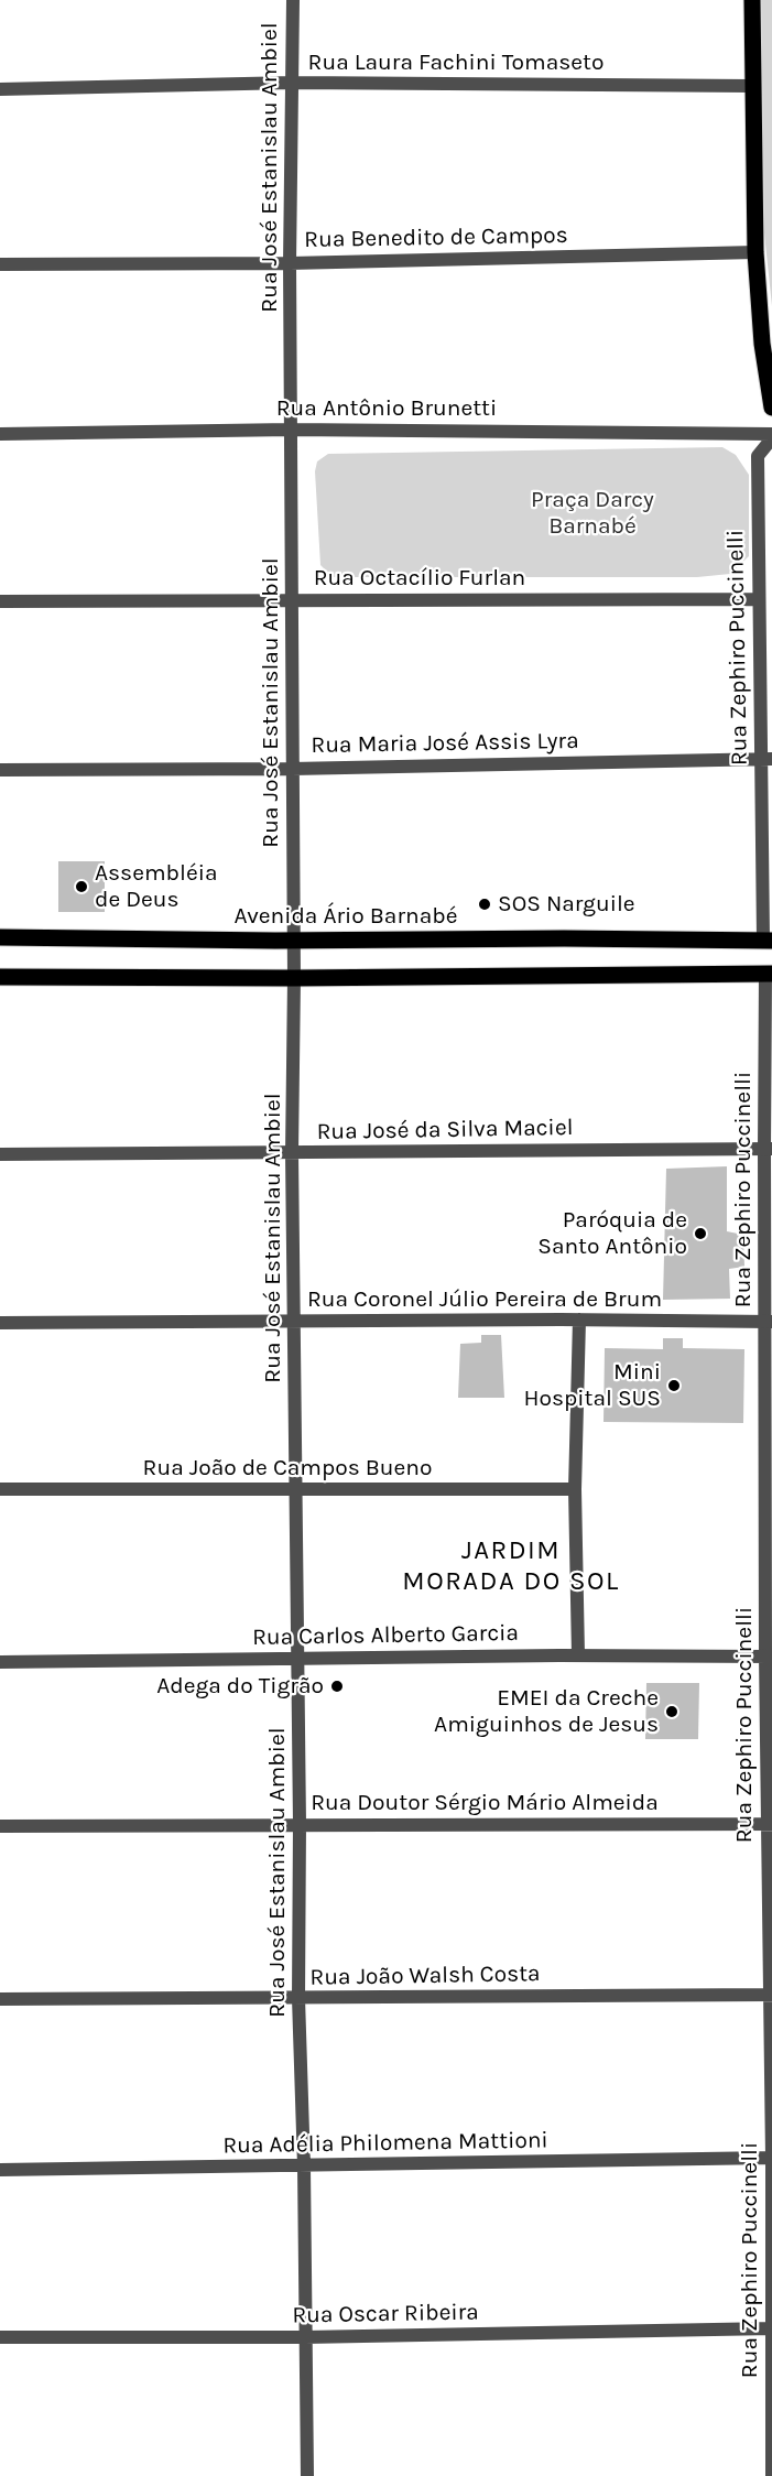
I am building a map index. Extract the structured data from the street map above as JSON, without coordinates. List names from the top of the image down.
{
  "streets": {
    "main road": ["Avenida Ário Barnabé"],
    "street": [
      "Rua Laura Fachini Tomaseto",
      "Rua José Estanislau Ambiel",
      "Rua Benedito de Campos",
      "Rua Antônio Brunetti",
      "Rua Octacílio Furlan",
      "Rua Zephiro Puccinelli",
      "Rua Maria José Assis Lyra",
      "Rua José da Silva Maciel",
      "Rua Coronel Júlio Pereira de Brum",
      "Rua João de Campos Bueno",
      "Rua Carlos Alberto Garcia",
      "Rua Doutor Sérgio Mário Almeida",
      "Rua João Walsh Costa",
      "Rua Adélia Philomena Mattioni",
      "Rua Oscar Ribeira"
    ]
  },
  "crossings": [
    ["Rua Laura Fachini Tomaseto", "Rua José Estanislau Ambiel"],
    ["Rua José Estanislau Ambiel", "Rua Benedito de Campos"],
    ["Rua José Estanislau Ambiel", "Rua Antônio Brunetti"],
    ["Rua José Estanislau Ambiel", "Rua Octacílio Furlan"],
    ["Rua José Estanislau Ambiel", "Rua Maria José Assis Lyra"],
    ["Rua José Estanislau Ambiel", "Avenida Ário Barnabé"],
    ["Rua José Estanislau Ambiel", "Rua José da Silva Maciel"],
    ["Rua José Estanislau Ambiel", "Rua Coronel Júlio Pereira de Brum"],
    ["Rua José Estanislau Ambiel", "Rua João de Campos Bueno"],
    ["Rua José Estanislau Ambiel", "Rua Carlos Alberto Garcia"],
    ["Rua José Estanislau Ambiel", "Rua Doutor Sérgio Mário Almeida"],
    ["Rua José Estanislau Ambiel", "Rua João Walsh Costa"],
    ["Rua José Estanislau Ambiel", "Rua Adélia Philomena Mattioni"],
    ["Rua José Estanislau Ambiel", "Rua Oscar Ribeira"],
    ["Rua Antônio Brunetti", "Rua Zephiro Puccinelli"],
    ["Rua Octacílio Furlan", "Rua Zephiro Puccinelli"],
    ["Rua Zephiro Puccinelli", "Rua Maria José Assis Lyra"],
    ["Rua Zephiro Puccinelli", "Avenida Ário Barnabé"],
    ["Rua Zephiro Puccinelli", "Rua José da Silva Maciel"],
    ["Rua Zephiro Puccinelli", "Rua Coronel Júlio Pereira de Brum"],
    ["Rua Zephiro Puccinelli", "Rua Carlos Alberto Garcia"],
    ["Rua Zephiro Puccinelli", "Rua Doutor Sérgio Mário Almeida"],
    ["Rua Zephiro Puccinelli", "Rua João Walsh Costa"],
    ["Rua Zephiro Puccinelli", "Rua Adélia Philomena Mattioni"],
    ["Rua Zephiro Puccinelli", "Rua Oscar Ribeira"]
  ],
  "districts": ["JARDIM MORADA DO SOL"],
  "parks": ["Praça Darcy Barnabé"],
  "places": [
    "Assembléia de Deus",
    "SOS Narguile",
    "Paróquia de Santo Antônio",
    "Mini Hospital SUS",
    "Adega do Tigrão",
    "EMEI da Creche Amiguinhos de Jesus"
  ]
}
